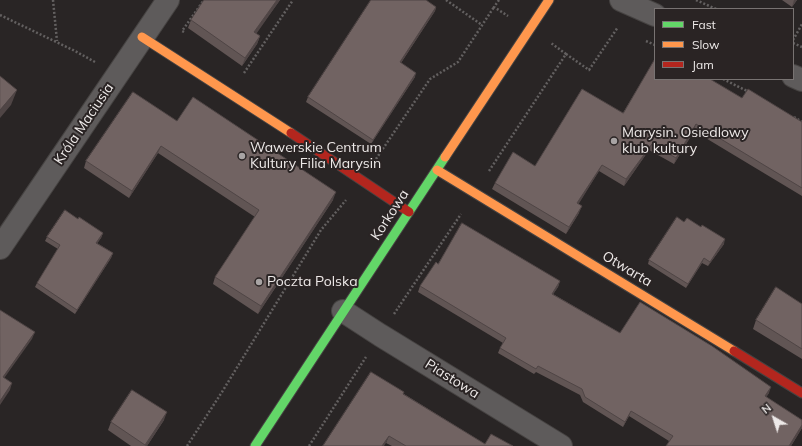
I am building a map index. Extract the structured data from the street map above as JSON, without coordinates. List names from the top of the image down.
{
  "streets": {
    "street": [
      "Króla Maciusia",
      "Korkowa",
      "Otwarta",
      "Piastowa"
    ]
  },
  "crossings": [
    ["Korkowa", "Otwarta"],
    ["Korkowa", "Piastowa"]
  ],
  "places": ["Marysin. Osiedlowy klub kultury", "Wawerskie Centrum Kultury Filia Marysin", "Poczta Polska"],
  "legend": ["Fast", "Slow", "Jam"],
  "north": "top left"
}
